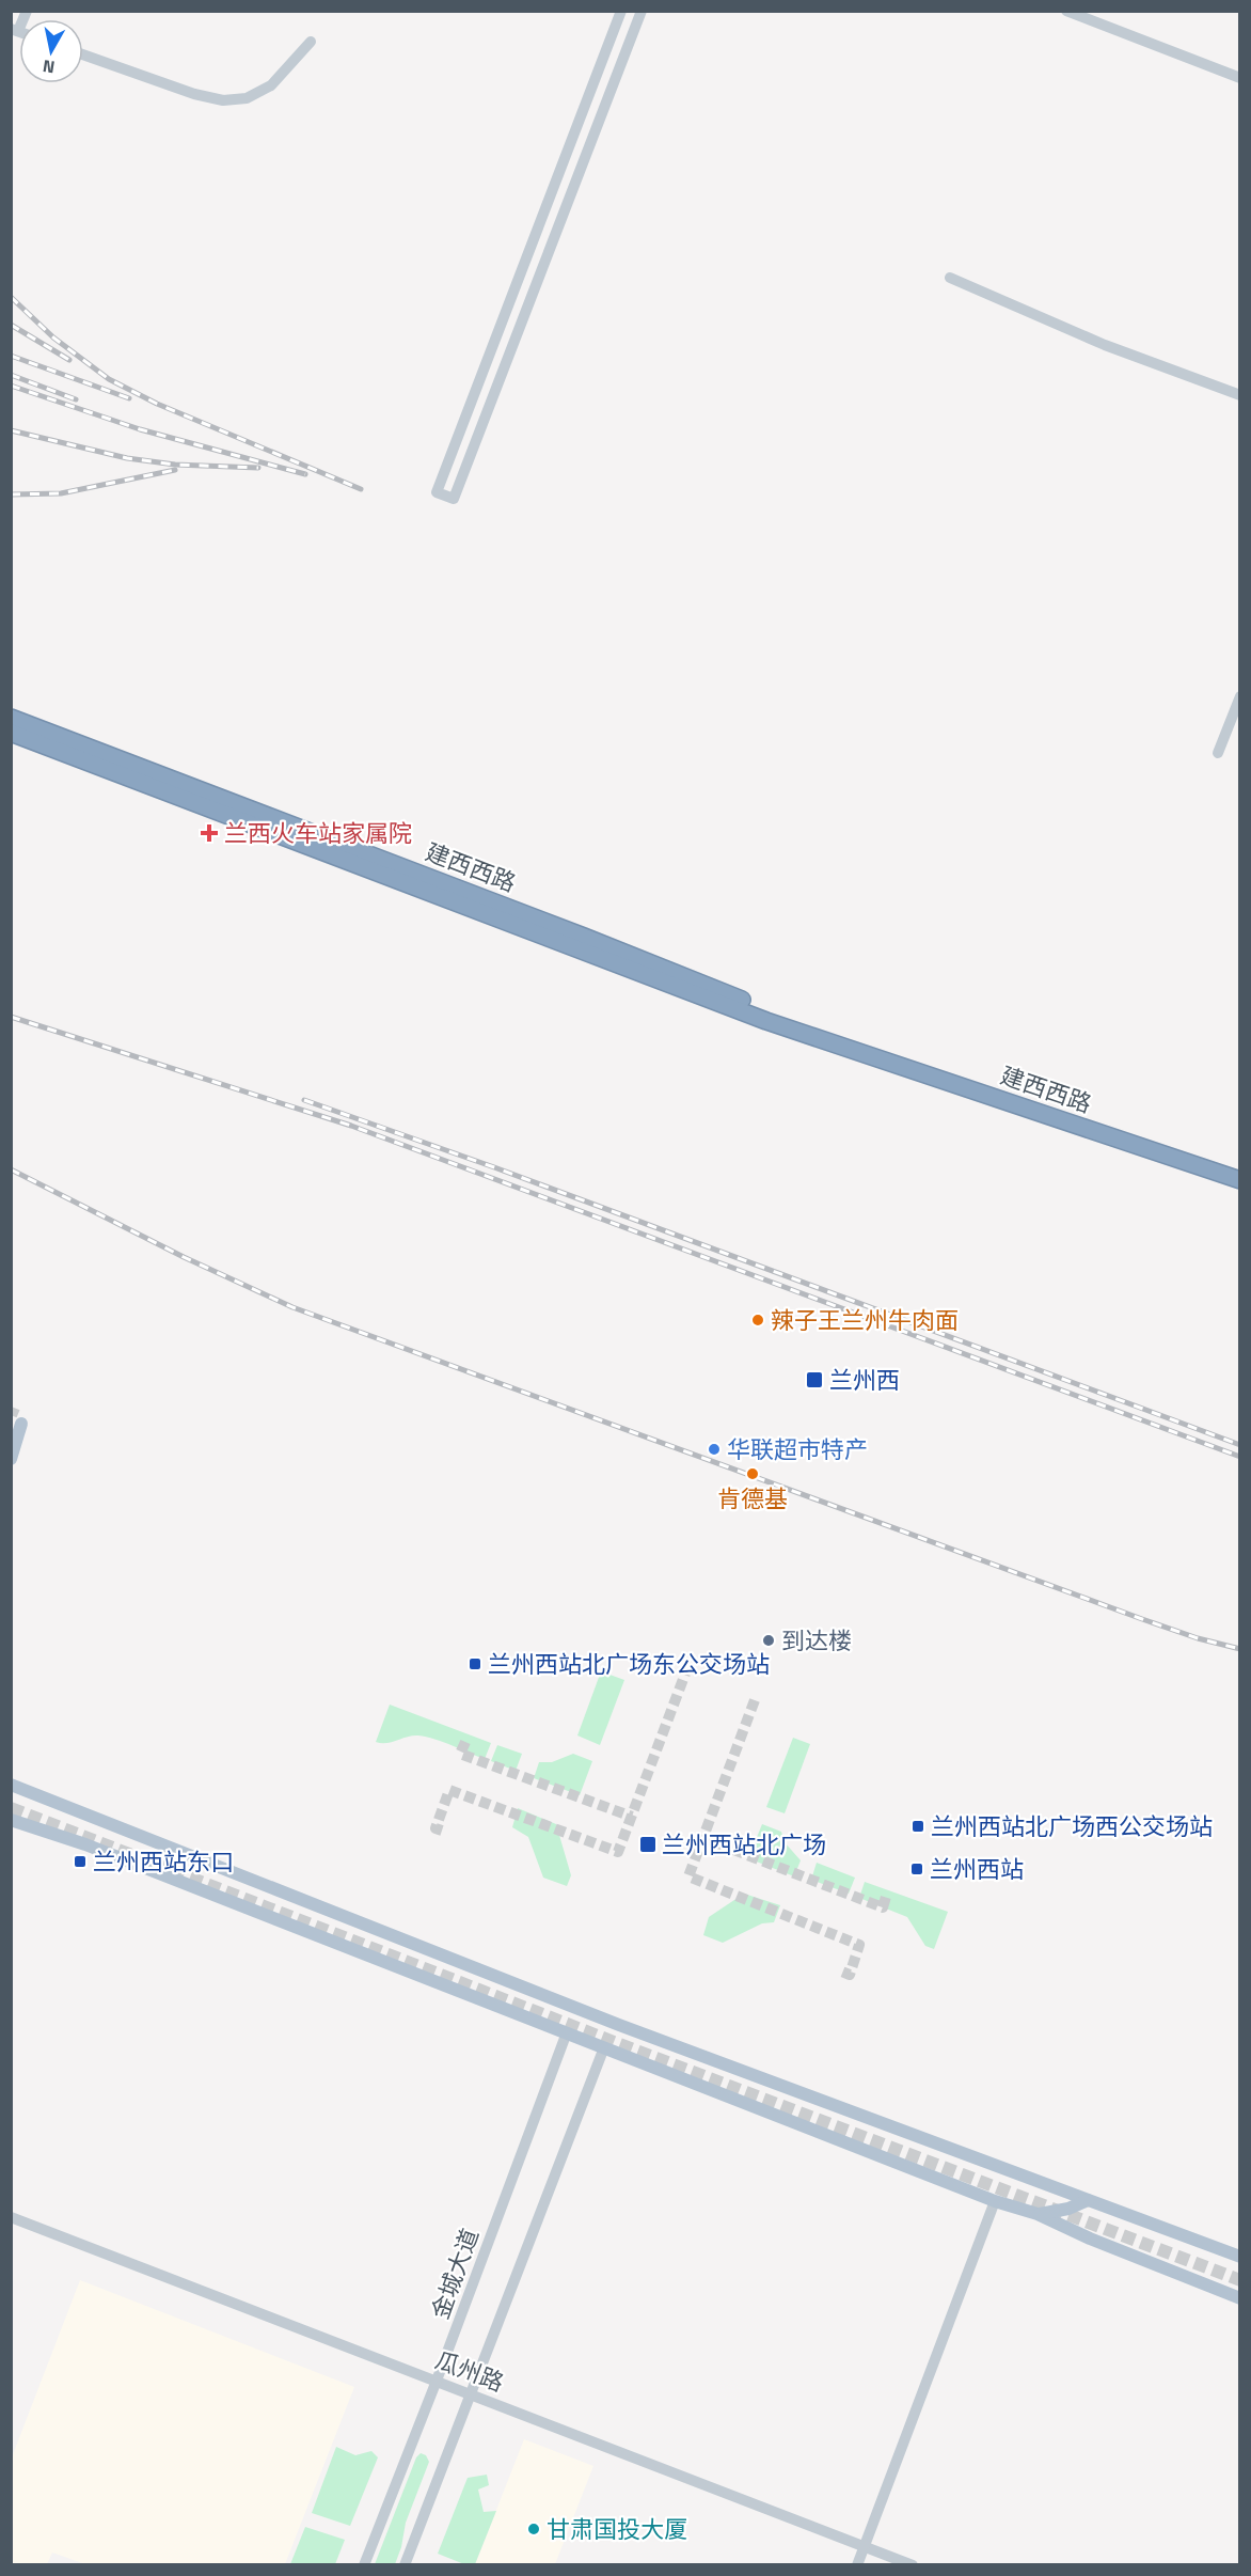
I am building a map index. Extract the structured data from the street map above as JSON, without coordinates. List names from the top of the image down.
{
  "streets": {
    "highway": ["建西西路"],
    "street": ["金城大道", "瓜州路"]
  },
  "crossings": [
    ["金城大道", "瓜州路"]
  ],
  "places": {
    "health": ["兰西火车站家属院"],
    "other": [
      "辣子王兰州牛肉面",
      "华联超市特产",
      "肯德基",
      "到达楼",
      "甘肃国投大厦"
    ],
    "transit": [
      "兰州西",
      "兰州西站北广场东公交场站",
      "兰州西站北广场西公交场站",
      "兰州西站北广场",
      "兰州西站东口",
      "兰州西站"
    ]
  },
  "north": "bottom"
}
